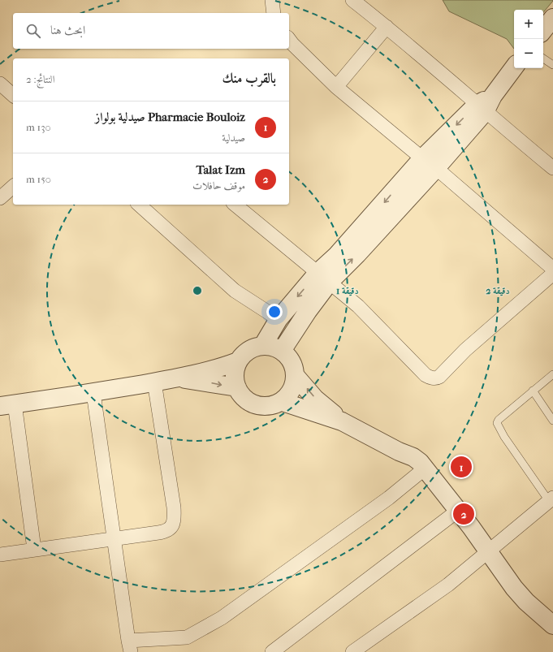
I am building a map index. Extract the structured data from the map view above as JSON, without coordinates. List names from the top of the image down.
{
  "page": {
    "map_buttons": ["+", "−"],
    "search": "ابحث هنا",
    "heading": ["بالقرب منك", "النتائج: 2"],
    "list": [
      {
        "mark": "1",
        "name": "Pharmacie Bouloiz صيدلية بولواز",
        "note": "صيدلية",
        "value": "130 m"
      },
      {
        "mark": "2",
        "name": "Talat Izm",
        "note": "موقف حافلات",
        "value": "150 m"
      }
    ],
    "pins": ["1", "2"]
  },
  "rings": ["1 دقيقة", "2 دقيقة"]
}
